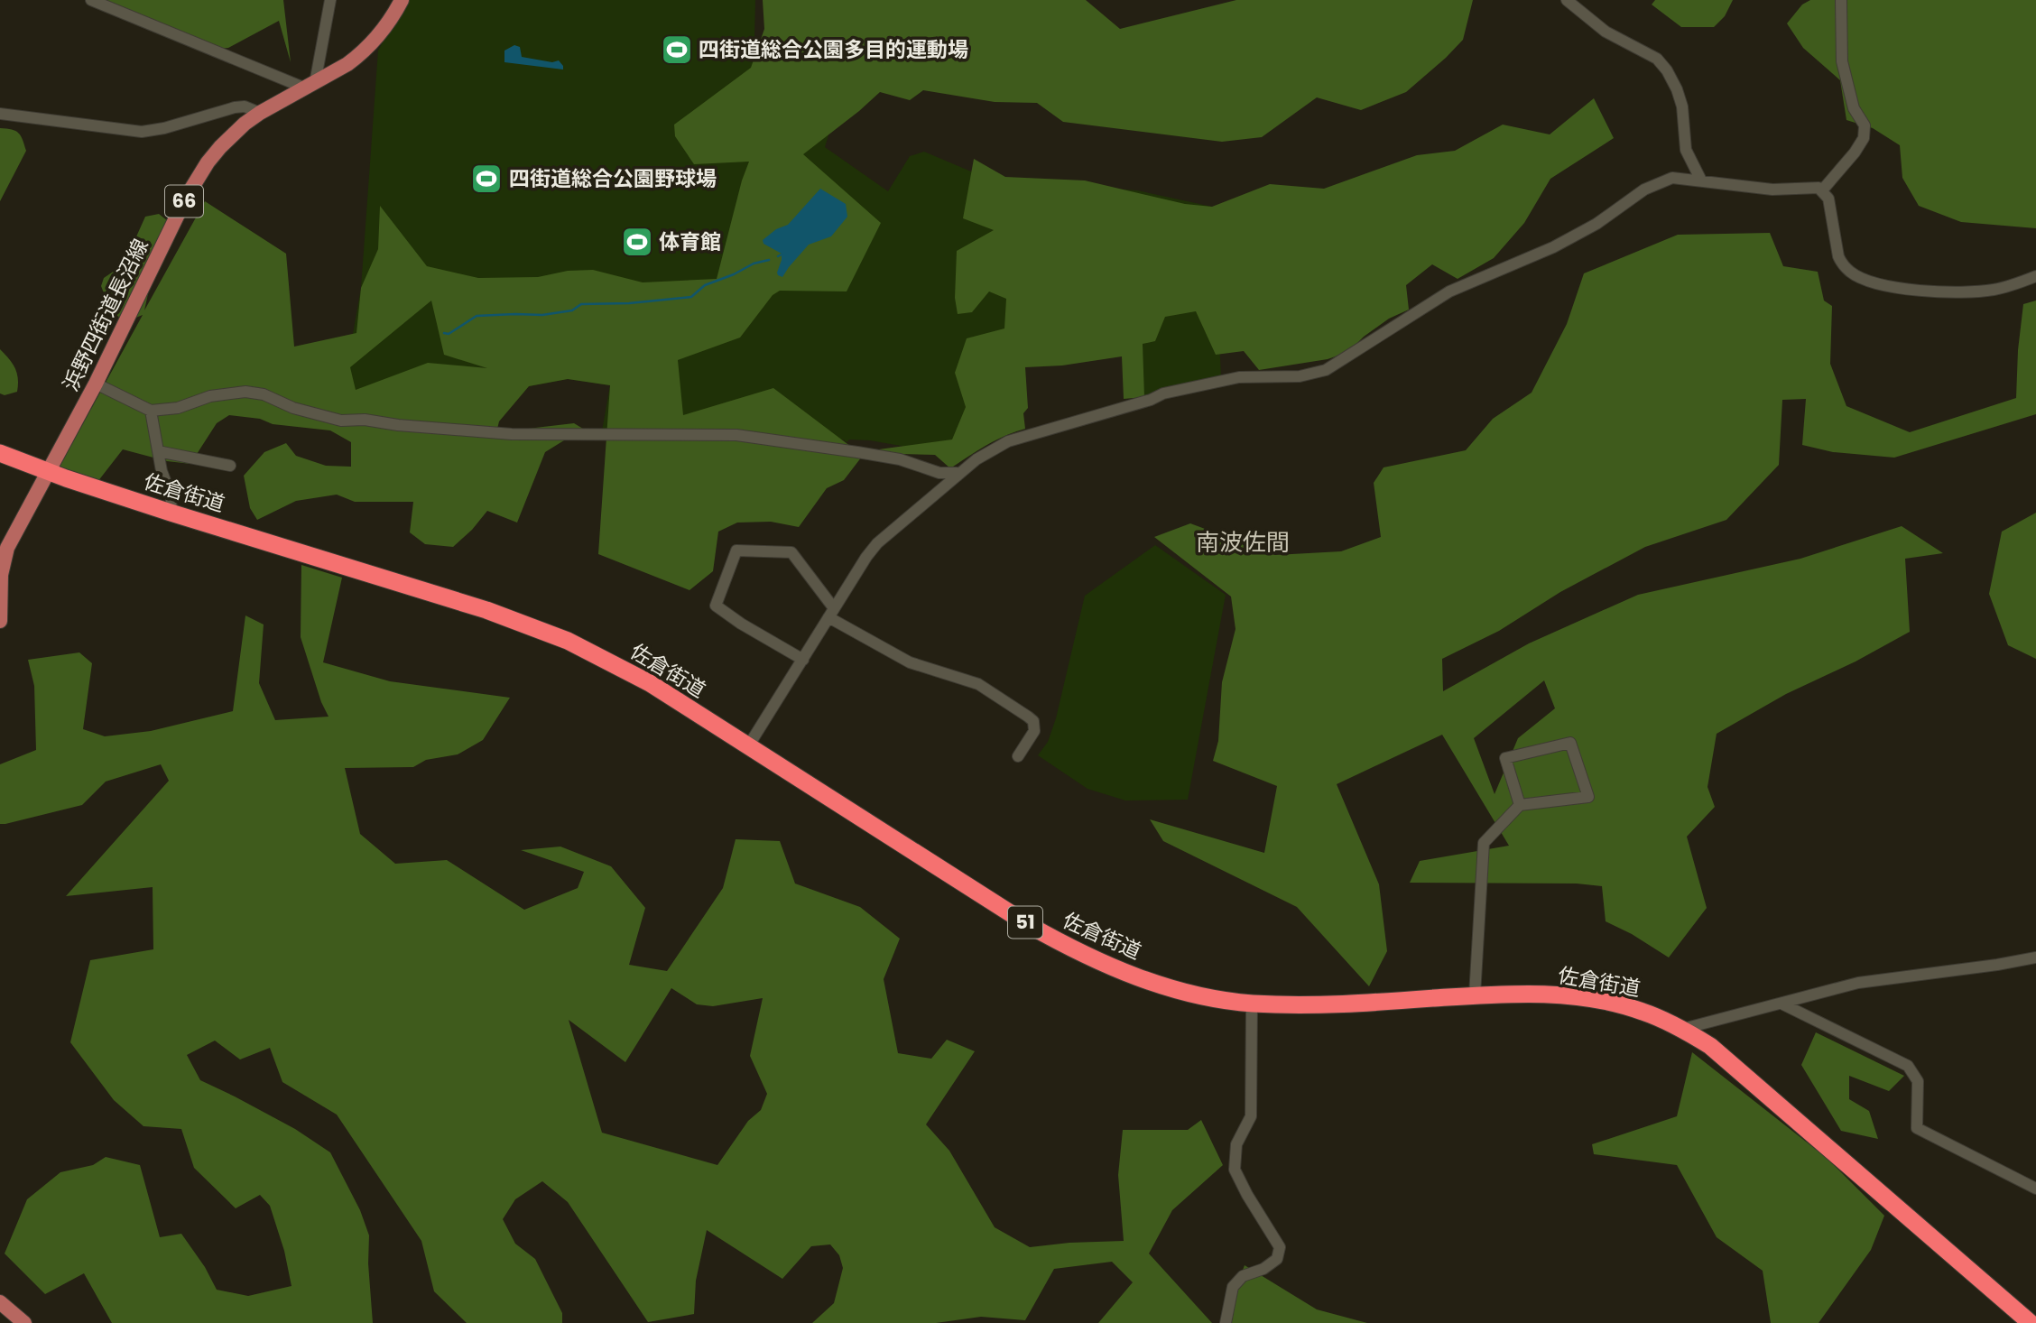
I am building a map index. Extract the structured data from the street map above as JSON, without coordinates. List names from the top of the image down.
{
  "streets": {
    "highway": ["佐倉街道", "51"],
    "main road": ["66", "浜野四街道長沼線"]
  },
  "crossings": [
    ["浜野四街道長沼線", "佐倉街道"]
  ],
  "districts": ["南波佐間"],
  "places": {
    "sports": ["四街道総合公園多目的運動場", "四街道総合公園野球場", "体育館"]
  }
}
